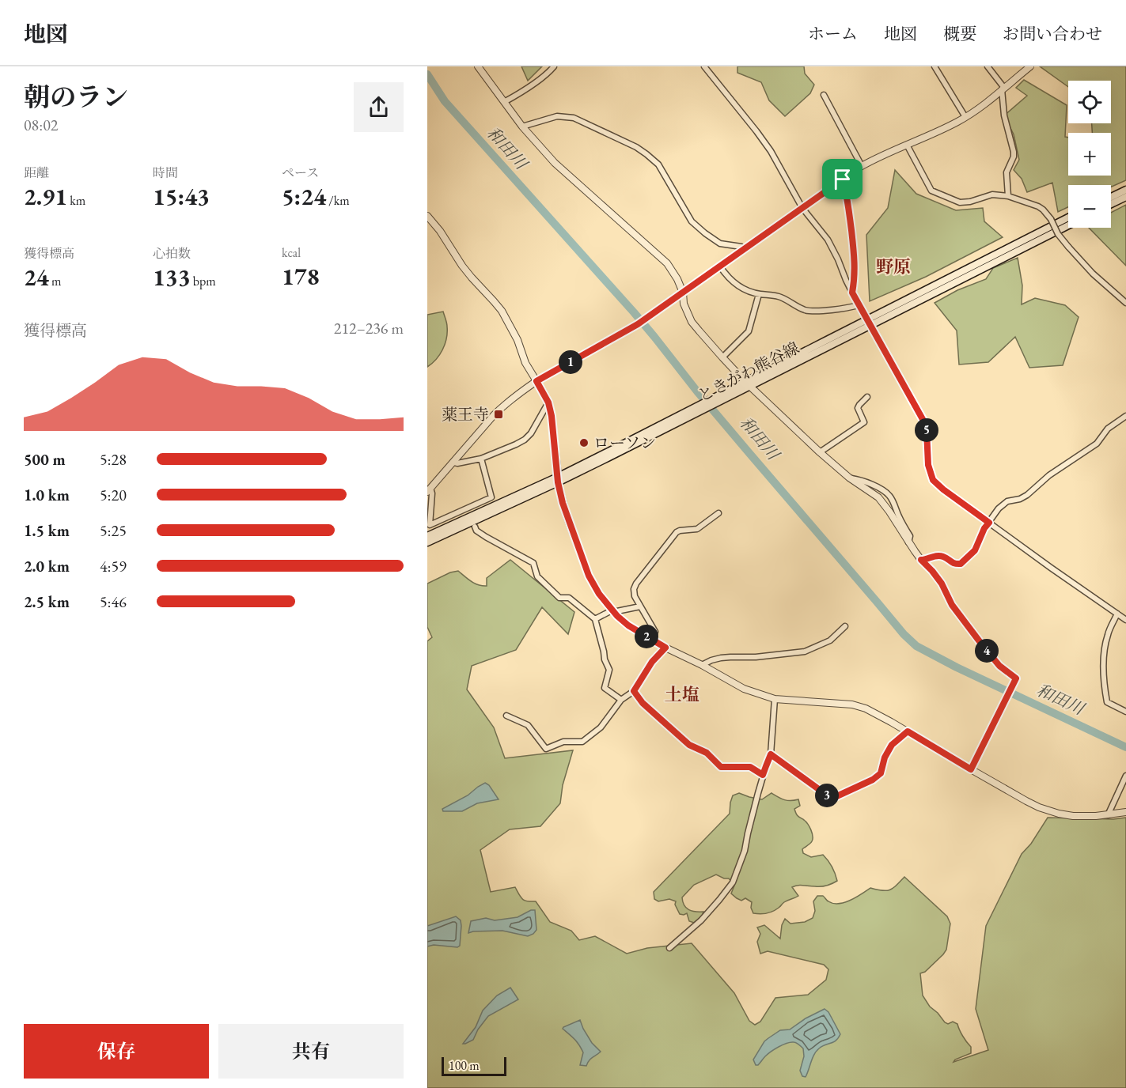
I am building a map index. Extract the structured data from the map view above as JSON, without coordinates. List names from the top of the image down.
{
  "streets": {
    "main road": ["ときがわ熊谷線"]
  },
  "districts": ["野原", "土塩"],
  "water": ["和田川"],
  "places": {
    "transit": ["薬王寺"],
    "other": ["ローソン"]
  },
  "scale_bar": "100 m",
  "page": {
    "header": "地図",
    "nav": [
      "ホーム",
      "地図",
      "概要",
      "お問い合わせ"
    ],
    "heading": ["朝のラン", "08:02"],
    "map_buttons": ["+", "−"],
    "stats": [
      ["距離", "2.91 km"],
      ["時間", "15:43"],
      ["ペース", "5:24 /km"],
      ["獲得標高", "24 m"],
      ["心拍数", "133 bpm"],
      ["kcal", "178"]
    ],
    "chart": ["獲得標高", "212–236 m"],
    "pins": [
      "1",
      "5",
      "2",
      "4",
      "3"
    ],
    "list": [
      {
        "name": "500 m",
        "note": "5:28"
      },
      {
        "name": "1.0 km",
        "note": "5:20"
      },
      {
        "name": "1.5 km",
        "note": "5:25"
      },
      {
        "name": "2.0 km",
        "note": "4:59"
      },
      {
        "name": "2.5 km",
        "note": "5:46"
      }
    ],
    "buttons": ["保存", "共有"],
    "scale": "100 m"
  }
}
